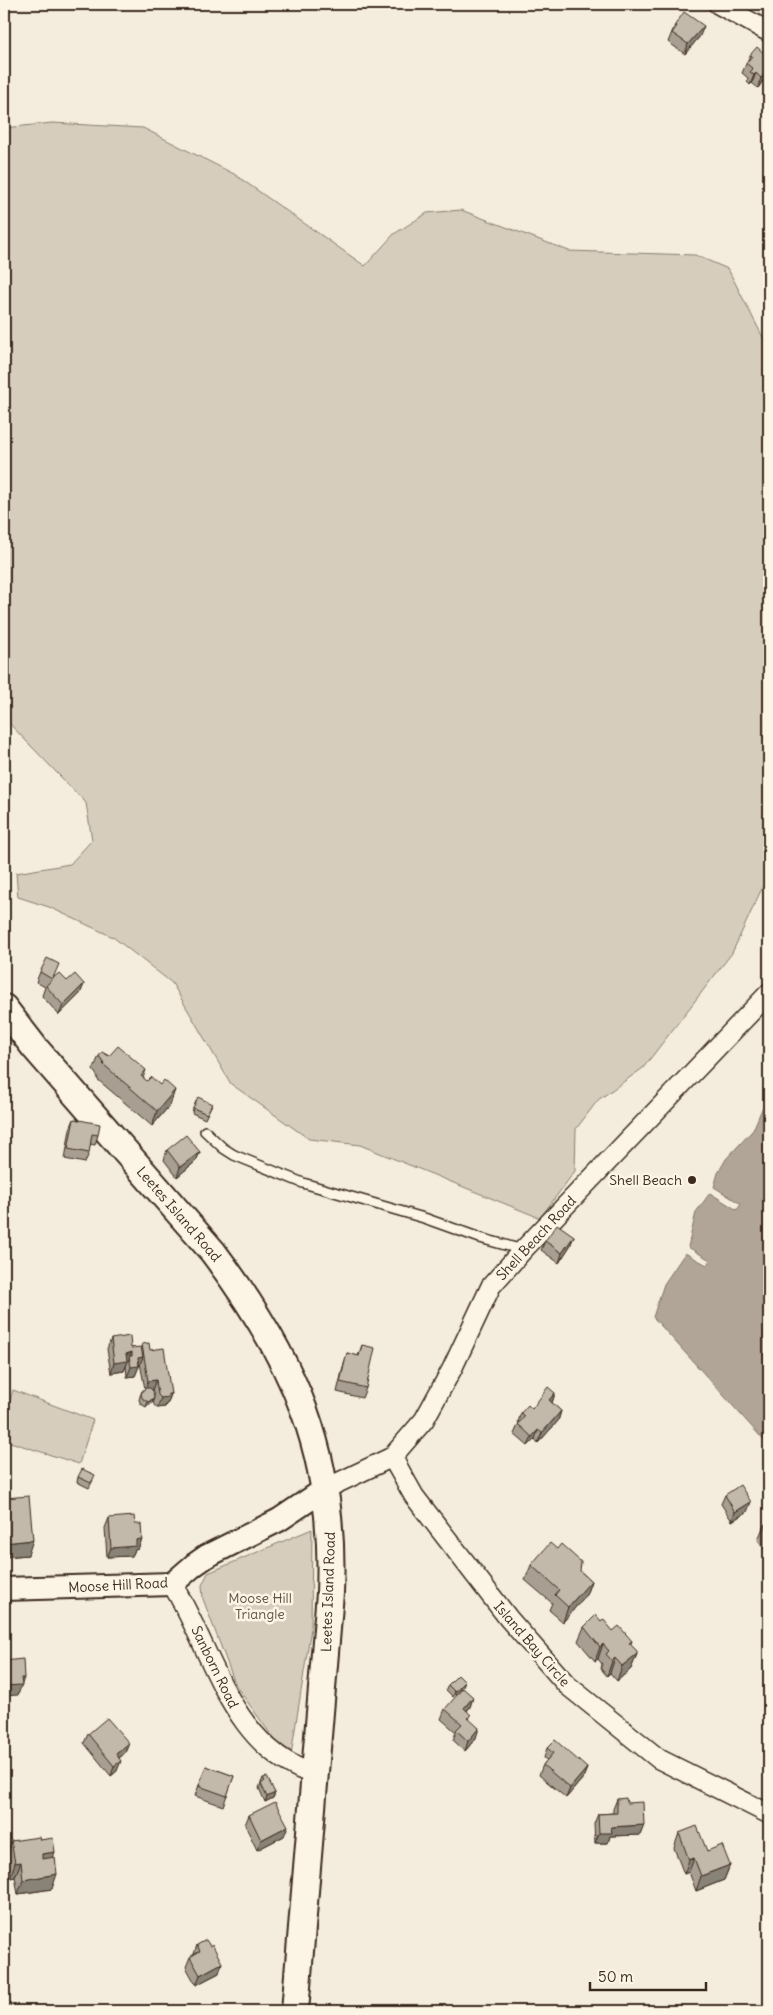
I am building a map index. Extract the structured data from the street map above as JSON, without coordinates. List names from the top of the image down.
{
  "streets": {
    "main road": ["Leetes Island Road"],
    "street": [
      "Shell Beach Road",
      "Moose Hill Road",
      "Island Bay Circle",
      "Sanborn Road"
    ]
  },
  "crossings": [
    ["Leetes Island Road", "Shell Beach Road"],
    ["Leetes Island Road", "Moose Hill Road"],
    ["Leetes Island Road", "Sanborn Road"],
    ["Shell Beach Road", "Moose Hill Road"],
    ["Shell Beach Road", "Island Bay Circle"],
    ["Moose Hill Road", "Sanborn Road"]
  ],
  "parks": ["Moose Hill Triangle"],
  "places": ["Shell Beach"],
  "scale_bar": "50 m"
}
